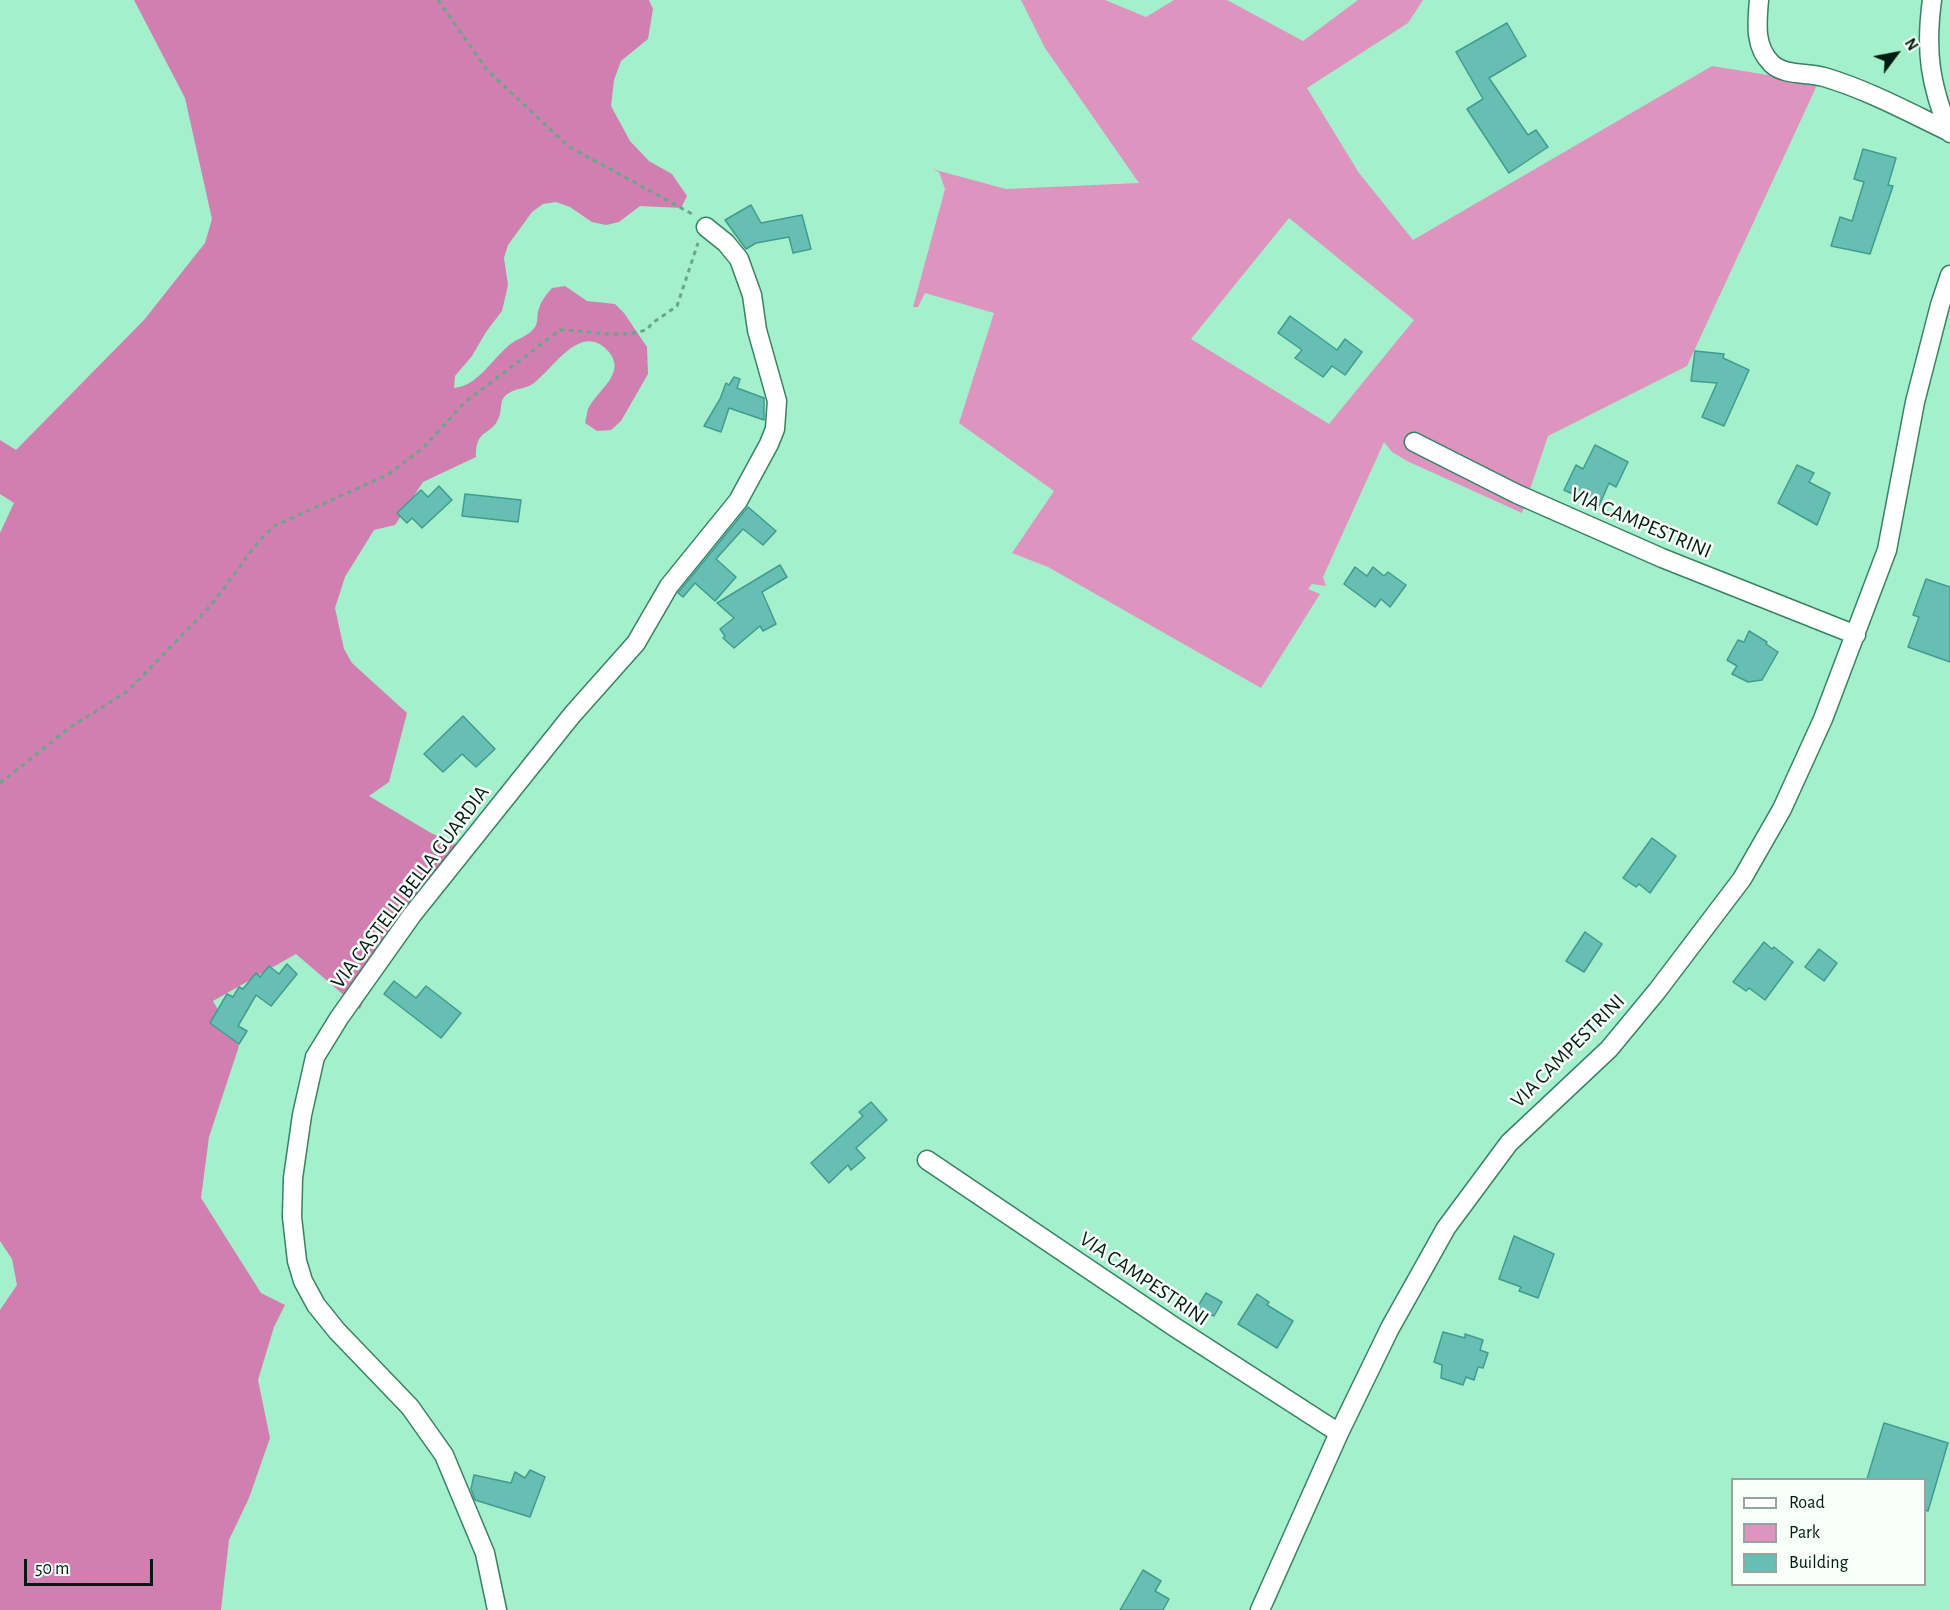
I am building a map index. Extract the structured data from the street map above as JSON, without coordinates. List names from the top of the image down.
{
  "streets": {
    "street": ["VIA CAMPESTRINI", "VIA CASTELLI BELLA GUARDIA"]
  },
  "legend": ["Road", "Park", "Building"],
  "scale_bar": "50 m",
  "north": "top right"
}
